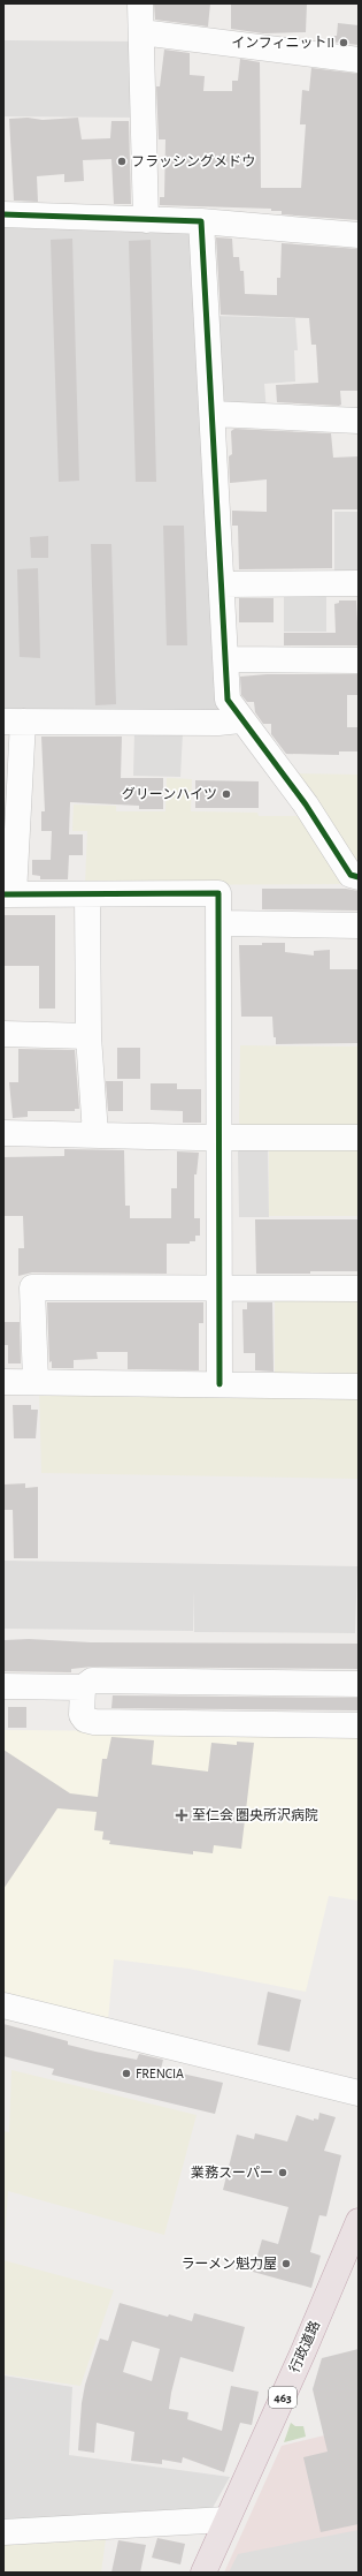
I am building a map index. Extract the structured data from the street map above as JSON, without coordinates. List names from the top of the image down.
{
  "streets": {
    "highway": ["行政道路", "463"]
  },
  "places": {
    "other": [
      "インフィニットII",
      "フラッシングメドウ",
      "グリーンハイツ",
      "FRENCIA",
      "業務スーパー",
      "ラーメン魁力屋"
    ],
    "health": ["至仁会 圏央所沢病院"]
  }
}
